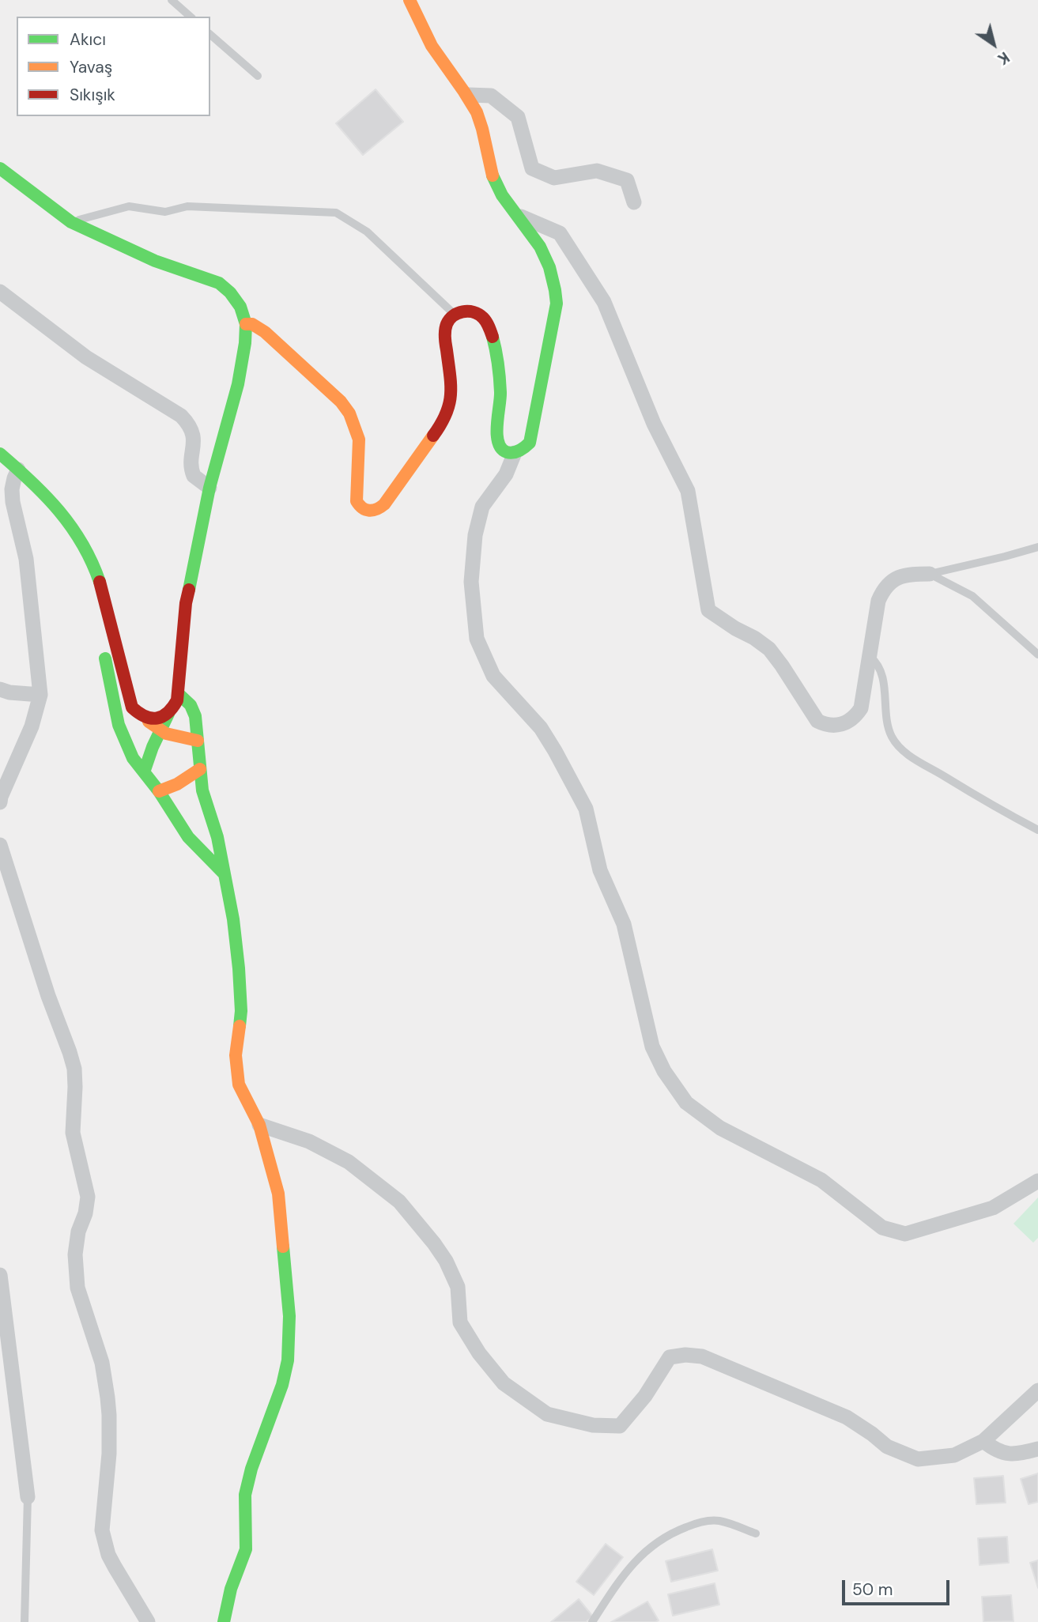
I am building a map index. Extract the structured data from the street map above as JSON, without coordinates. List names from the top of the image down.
{
  "legend": ["Akıcı", "Yavaş", "Sıkışık"],
  "scale_bar": "50 m",
  "north": "bottom right"
}
